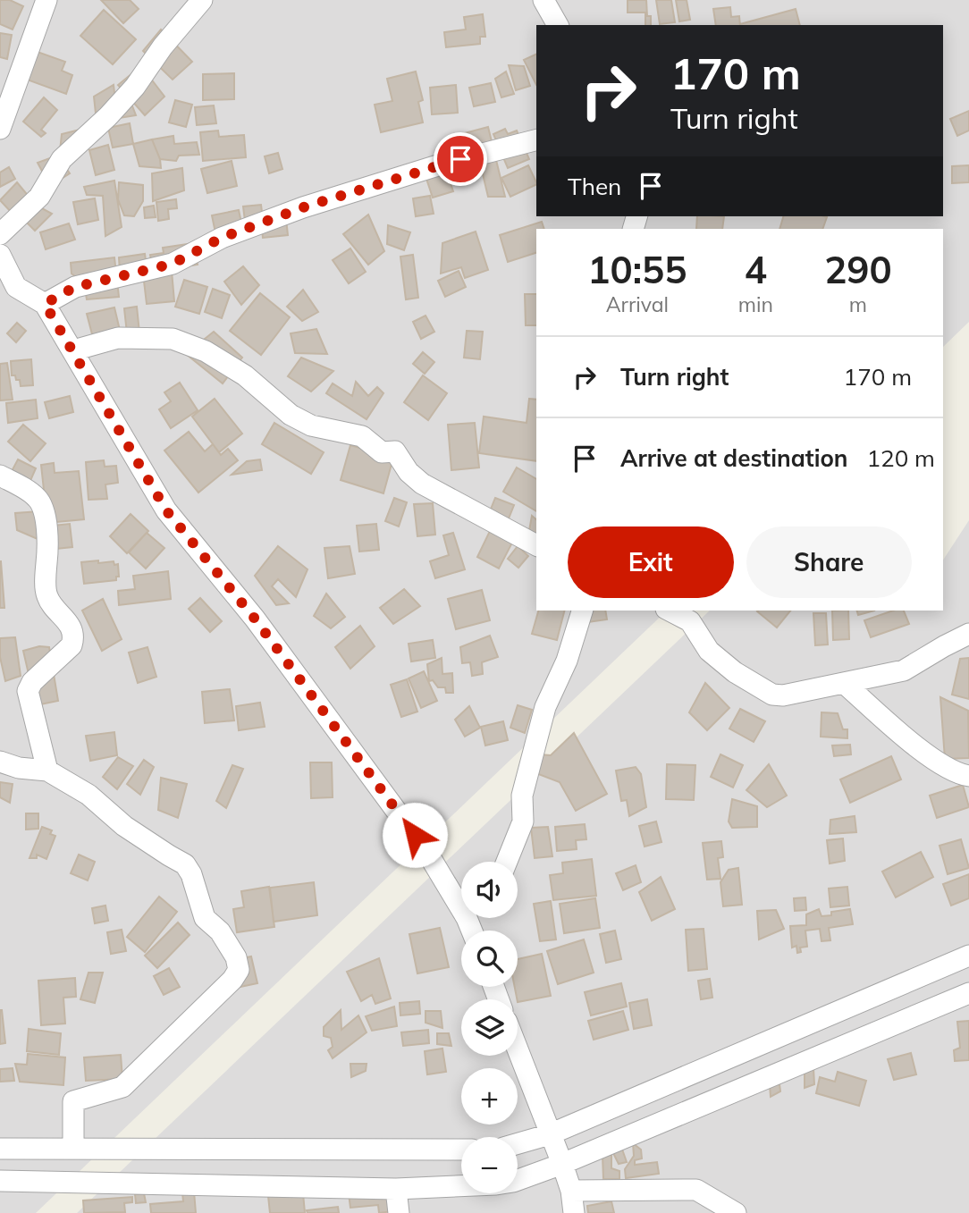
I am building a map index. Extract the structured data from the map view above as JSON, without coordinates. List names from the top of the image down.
{
  "page": {
    "turn": ["170 m", "Turn right"],
    "then": "Then",
    "eta": [
      "10:55",
      "Arrival",
      "4",
      "min",
      "290",
      "m"
    ],
    "list": [
      {
        "name": "Turn right",
        "value": "170 m"
      },
      {
        "name": "Arrive at destination",
        "value": "120 m"
      }
    ],
    "buttons": ["Exit", "Share"],
    "map_buttons": ["+", "−"]
  }
}
